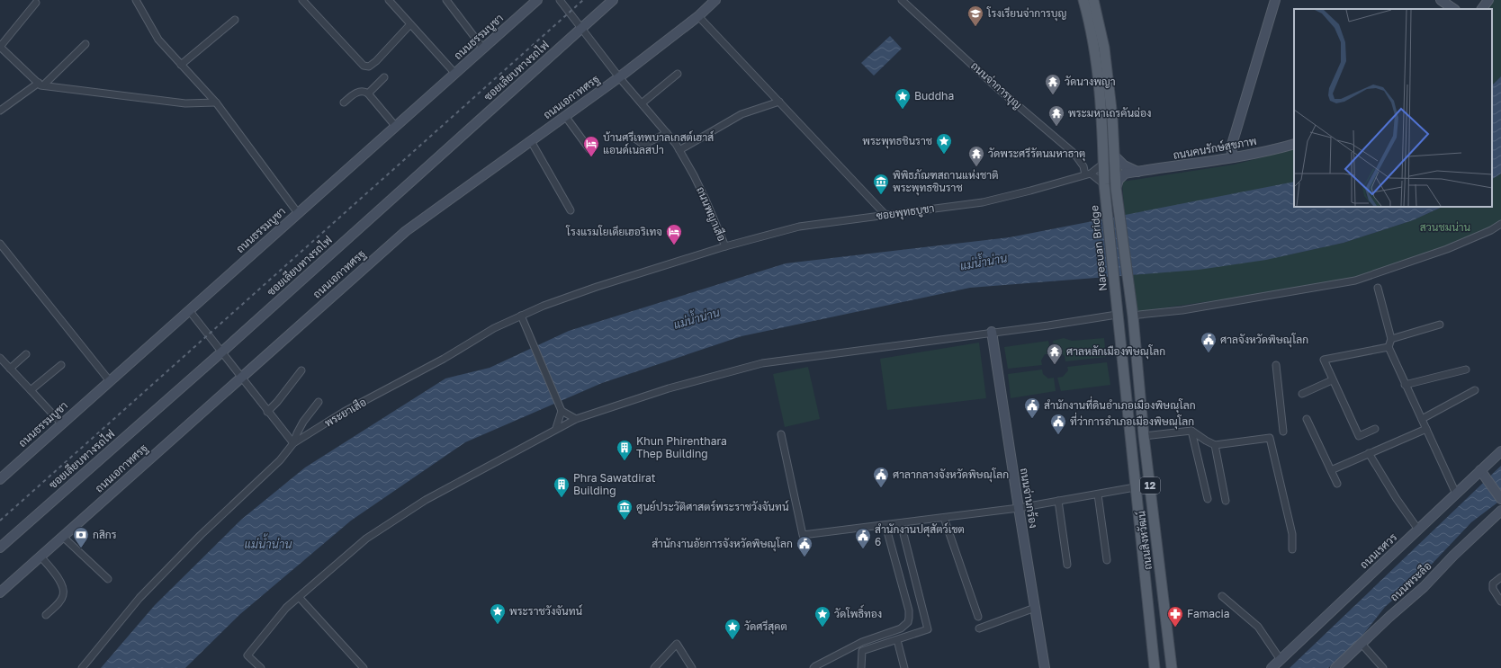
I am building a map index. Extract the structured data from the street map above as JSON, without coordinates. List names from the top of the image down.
{
  "streets": {
    "main road": ["Naresuan Bridge", "12", "ถนนสิงหวัฒน์"],
    "street": [
      "ถนนธรรมบูชา",
      "ซอยเลียบทางรถไฟ",
      "ถนนจ่าการบุญ",
      "ถนนเอกาทศรฐ",
      "ถนนคนรักษ์สุขภาพ",
      "ซอยพุทธบูชา",
      "ถนนพญาเสือ",
      "พระยาเสือ",
      "ถนนจ่านกร้อง",
      "ถนนเรศวร",
      "ถนนพระลือ"
    ]
  },
  "crossings": [
    ["ซอยเลียบทางรถไฟ", "ถนนพญาเสือ"],
    ["ถนนจ่าการบุญ", "ซอยพุทธบูชา"],
    ["ถนนเอกาทศรฐ", "ถนนพญาเสือ"],
    ["ถนนคนรักษ์สุขภาพ", "12"],
    ["ถนนคนรักษ์สุขภาพ", "ถนนสิงหวัฒน์"],
    ["ซอยพุทธบูชา", "ถนนพญาเสือ"],
    ["ถนนพญาเสือ", "พระยาเสือ"],
    ["Naresuan Bridge", "12"],
    ["Naresuan Bridge", "ถนนสิงหวัฒน์"],
    ["12", "ถนนสิงหวัฒน์"]
  ],
  "water": ["แม่น้ำน่าน"],
  "parks": ["สวนชมน่าน"],
  "places": {
    "school or university": ["โรงเรียนจ่าการบุญ"],
    "temple": [
      "วัดนางพญา",
      "พระมหาเถรคันฉ่อง",
      "วัดพระศรีรัตนมหาธาตุ",
      "ศาลหลักเมืองพิษณุโลก"
    ],
    "place": [
      "Buddha",
      "พระพุทธชินราช",
      "พระราชวังจันทน์",
      "วัดโพธิ์ทอง",
      "วัดศรีสุคต"
    ],
    "hotel": ["บ้านศรีเทพบาลเกสต์เฮาส์ แอนด์เนลสปา", "โรงแรมโยเดียเฮอริเทจ"],
    "museum": ["พิพิธภัณฑสถานแห่งชาติ พระพุทธชินราช", "ศูนย์ประวัติศาสตร์พระราชวังจันทน์"],
    "public building": [
      "ศาลจังหวัดพิษณุโลก",
      "สำนักงานที่ดินอำเภอเมืองพิษณุโลก",
      "ที่ว่าการอำเภอเมืองพิษณุโลก",
      "ศาลากลางจังหวัดพิษณุโลก",
      "สำนักงานปศุสัตว์เขต 6",
      "สำนักงานอัยการจังหวัดพิษณุโลก"
    ],
    "building": ["Khun Phirenthara Thep Building", "Phra Sawatdirat Building"],
    "bank": ["กสิกร"],
    "pharmacy": ["Famacia"]
  }
}
